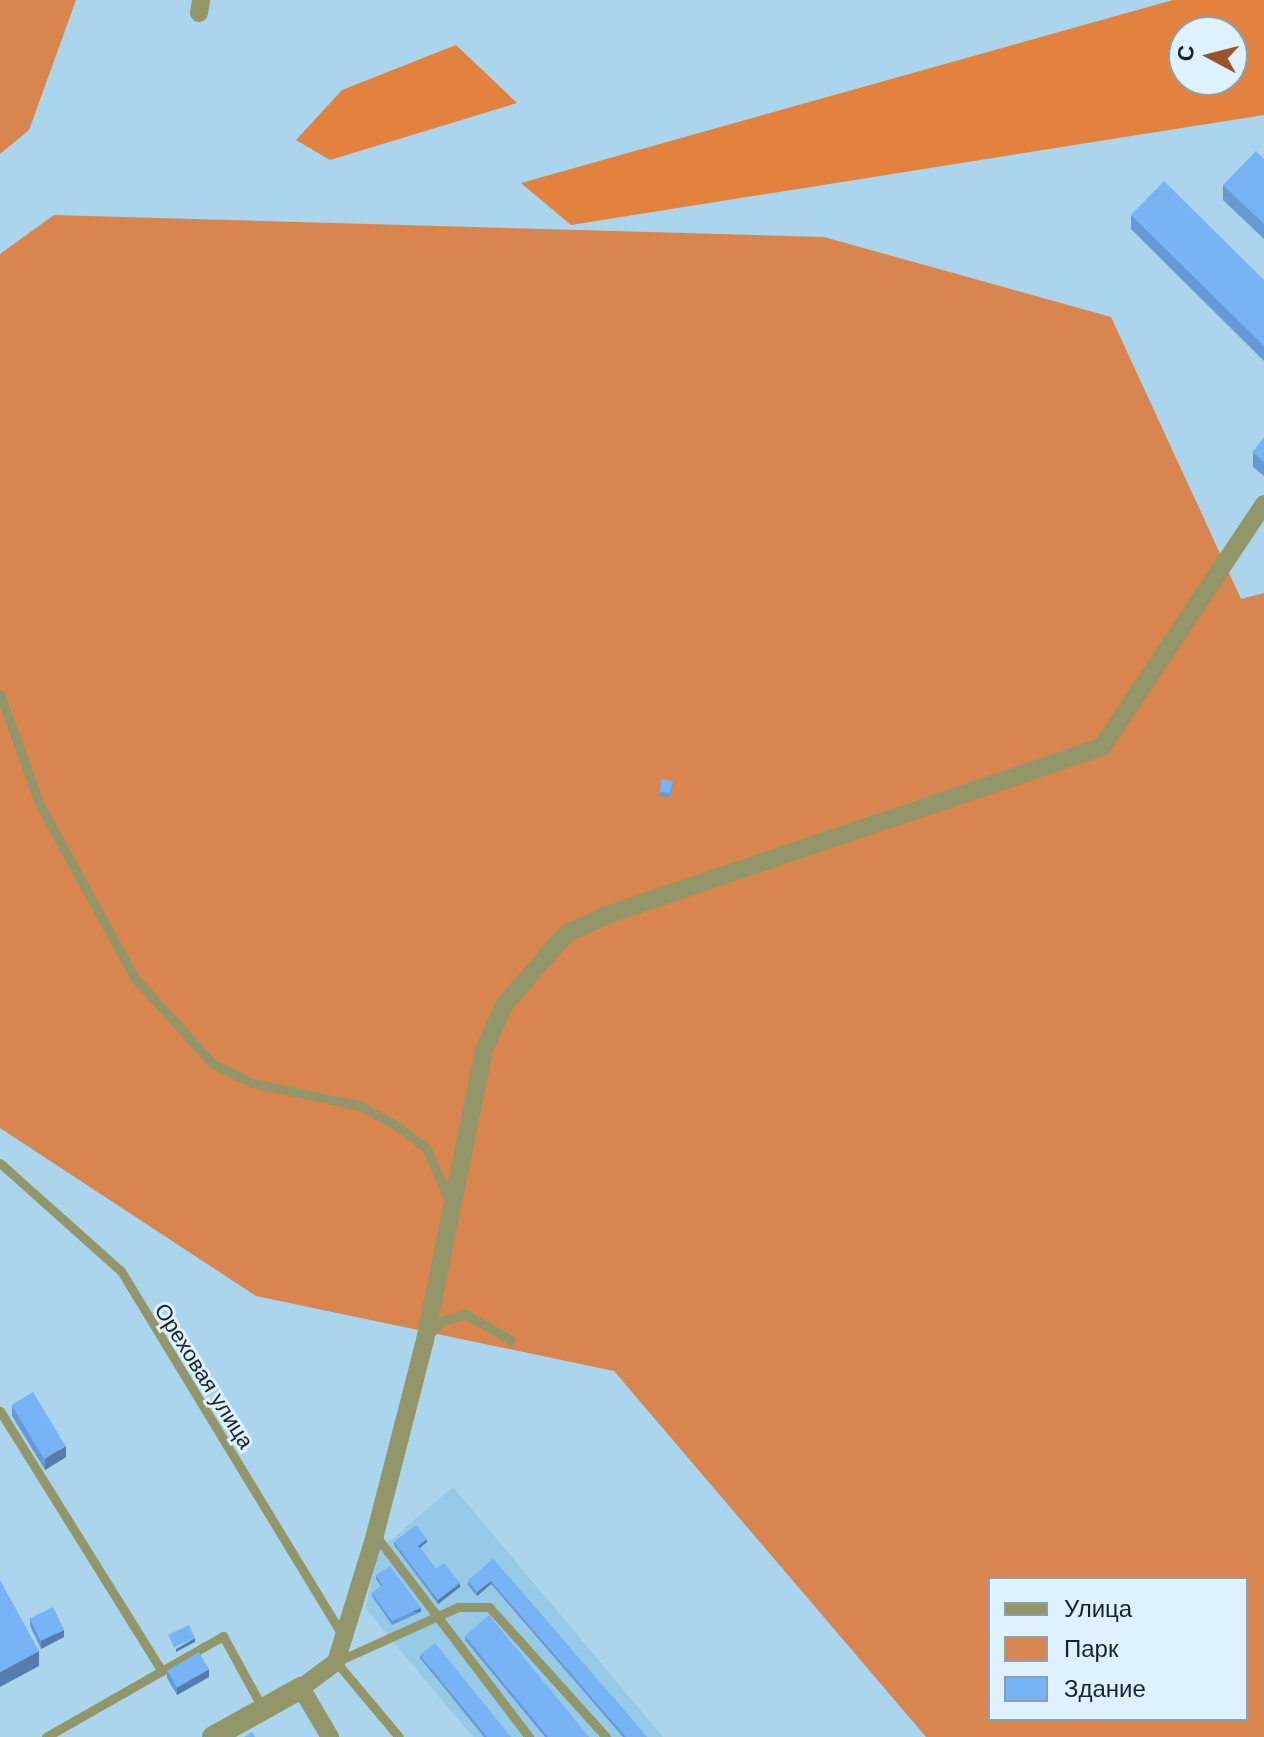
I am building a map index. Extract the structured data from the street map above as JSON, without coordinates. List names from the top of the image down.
{
  "streets": {
    "lane": ["Ореховая улица"]
  },
  "legend": ["Улица", "Парк", "Здание"],
  "north": "left"
}
